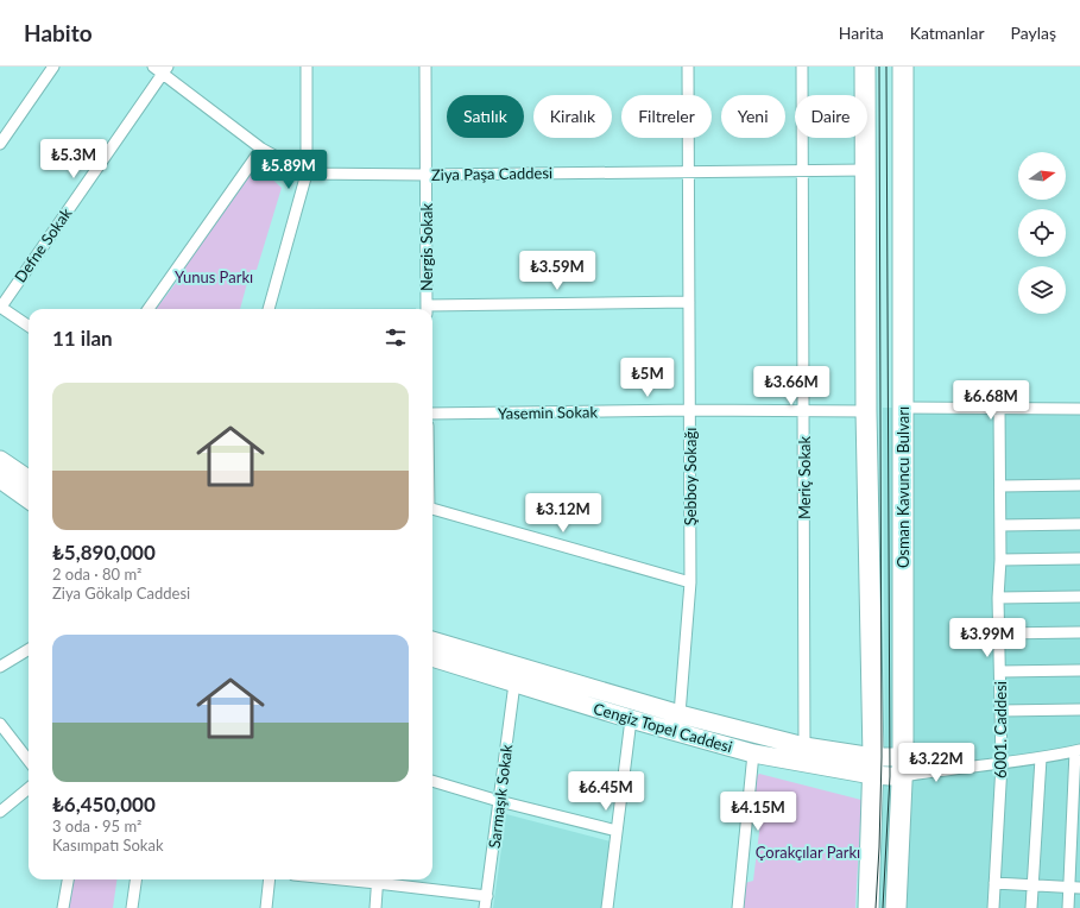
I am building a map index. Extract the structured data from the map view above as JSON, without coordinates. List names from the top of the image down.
{
  "streets": {
    "highway": ["Osman Kavuncu Bulvarı"],
    "main road": ["Cengiz Topel Caddesi"],
    "street": [
      "Ziya Paşa Caddesi",
      "Defne Sokak",
      "Nergis Sokak",
      "Yasemin Sokak",
      "Şebboy Sokağı",
      "Meriç Sokak",
      "6001. Caddesi",
      "Sarmaşık Sokak"
    ]
  },
  "crossings": [
    ["Ziya Paşa Caddesi", "Defne Sokak"],
    ["Ziya Paşa Caddesi", "Nergis Sokak"],
    ["Ziya Paşa Caddesi", "Şebboy Sokağı"],
    ["Ziya Paşa Caddesi", "Meriç Sokak"],
    ["Yasemin Sokak", "Şebboy Sokağı"],
    ["Yasemin Sokak", "Meriç Sokak"],
    ["Şebboy Sokağı", "Cengiz Topel Caddesi"],
    ["Meriç Sokak", "Cengiz Topel Caddesi"],
    ["Osman Kavuncu Bulvarı", "Cengiz Topel Caddesi"],
    ["Cengiz Topel Caddesi", "Sarmaşık Sokak"]
  ],
  "parks": ["Yunus Parkı", "Çorakçılar Parkı"],
  "north": "right",
  "page": {
    "header": "Habito",
    "nav": ["Harita", "Katmanlar", "Paylaş"],
    "chip": [
      "Satılık",
      "Kiralık",
      "Filtreler",
      "Yeni",
      "Daire"
    ],
    "price": [
      "₺5.3M",
      "₺5.89M",
      "₺3.59M",
      "₺5M",
      "₺3.66M",
      "₺6.68M",
      "₺3.12M",
      "₺3.99M",
      "₺3.22M",
      "₺6.45M",
      "₺4.15M"
    ],
    "heading": "11 ilan",
    "list": [
      {
        "name": "₺5,890,000",
        "note": "2 oda · 80 m² · Ziya Gökalp Caddesi"
      },
      {
        "name": "₺6,450,000",
        "note": "3 oda · 95 m² · Kasımpatı Sokak"
      }
    ]
  }
}
